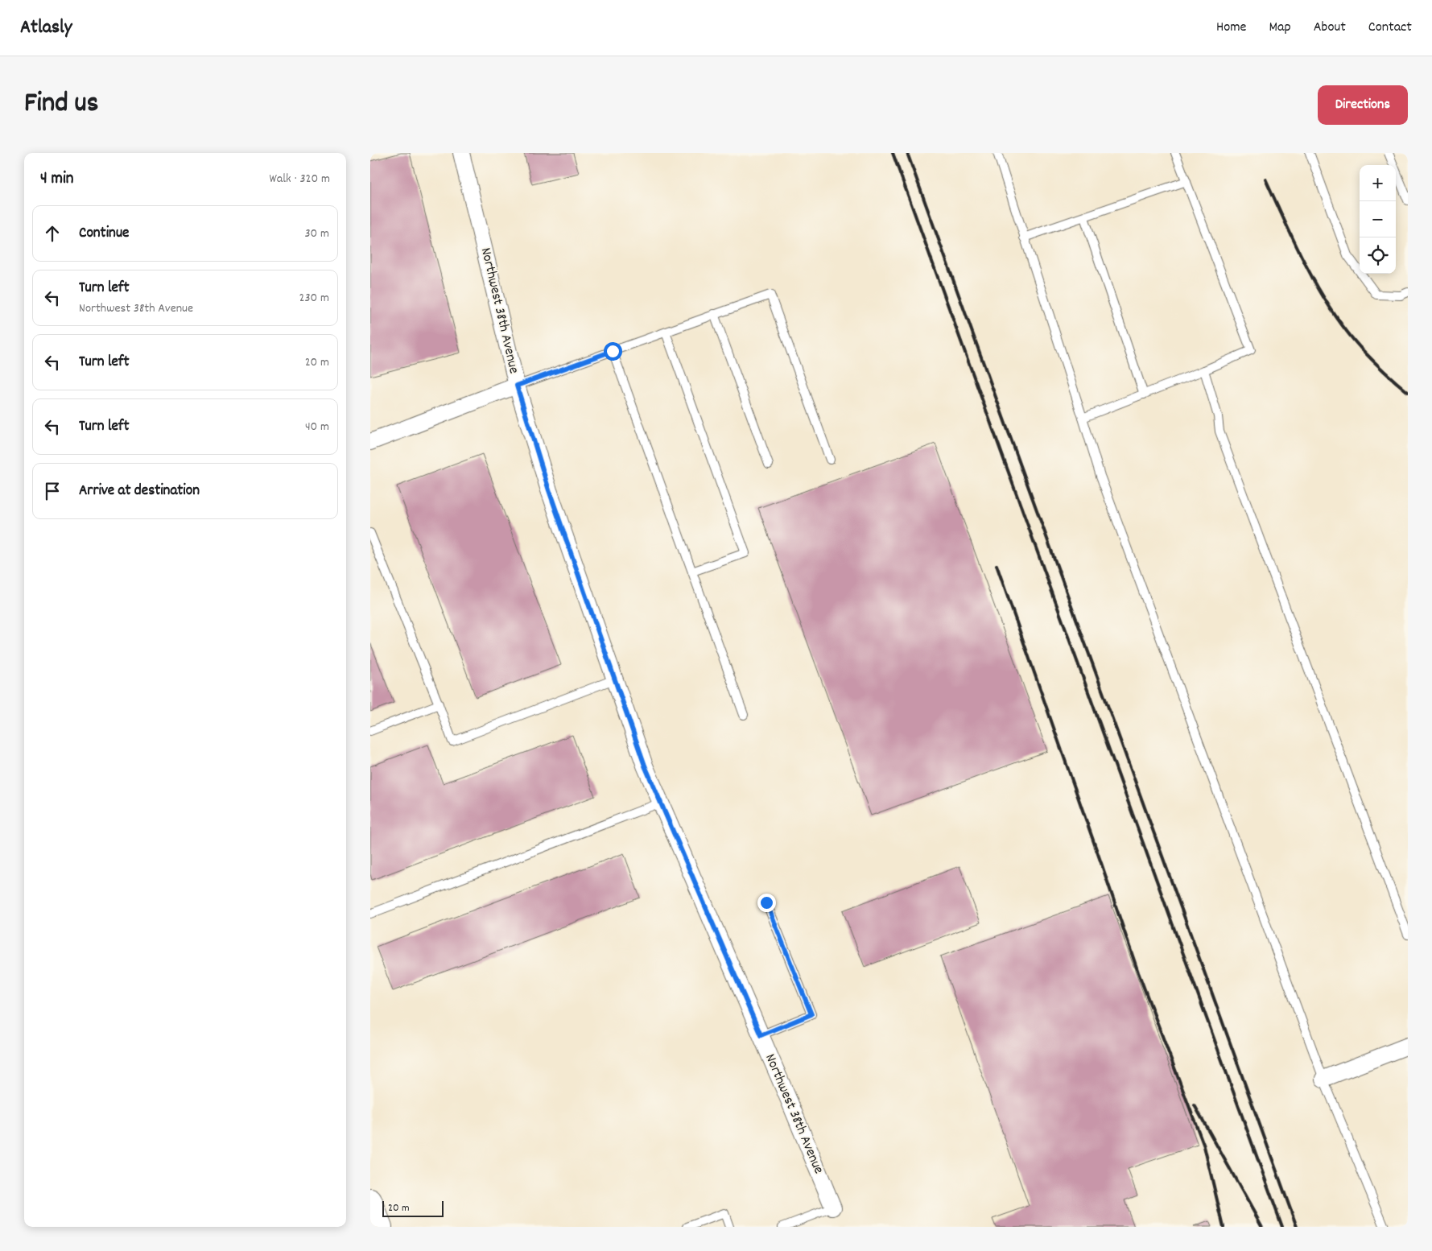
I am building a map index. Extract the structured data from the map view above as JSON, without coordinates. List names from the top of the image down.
{
  "streets": {
    "street": ["Northwest 38th Avenue"]
  },
  "scale_bar": "20 m",
  "page": {
    "header": "Atlasly",
    "nav": [
      "Home",
      "Map",
      "About",
      "Contact"
    ],
    "title": "Find us",
    "buttons": "Directions",
    "heading": ["4 min", "Walk · 320 m"],
    "map_buttons": ["+", "−"],
    "list": [
      ["Continue", "30 m"],
      ["Turn left", "Northwest 38th Avenue", "230 m"],
      ["Turn left", "20 m"],
      ["Turn left", "40 m"],
      "Arrive at destination"
    ],
    "scale": "20 m"
  }
}
